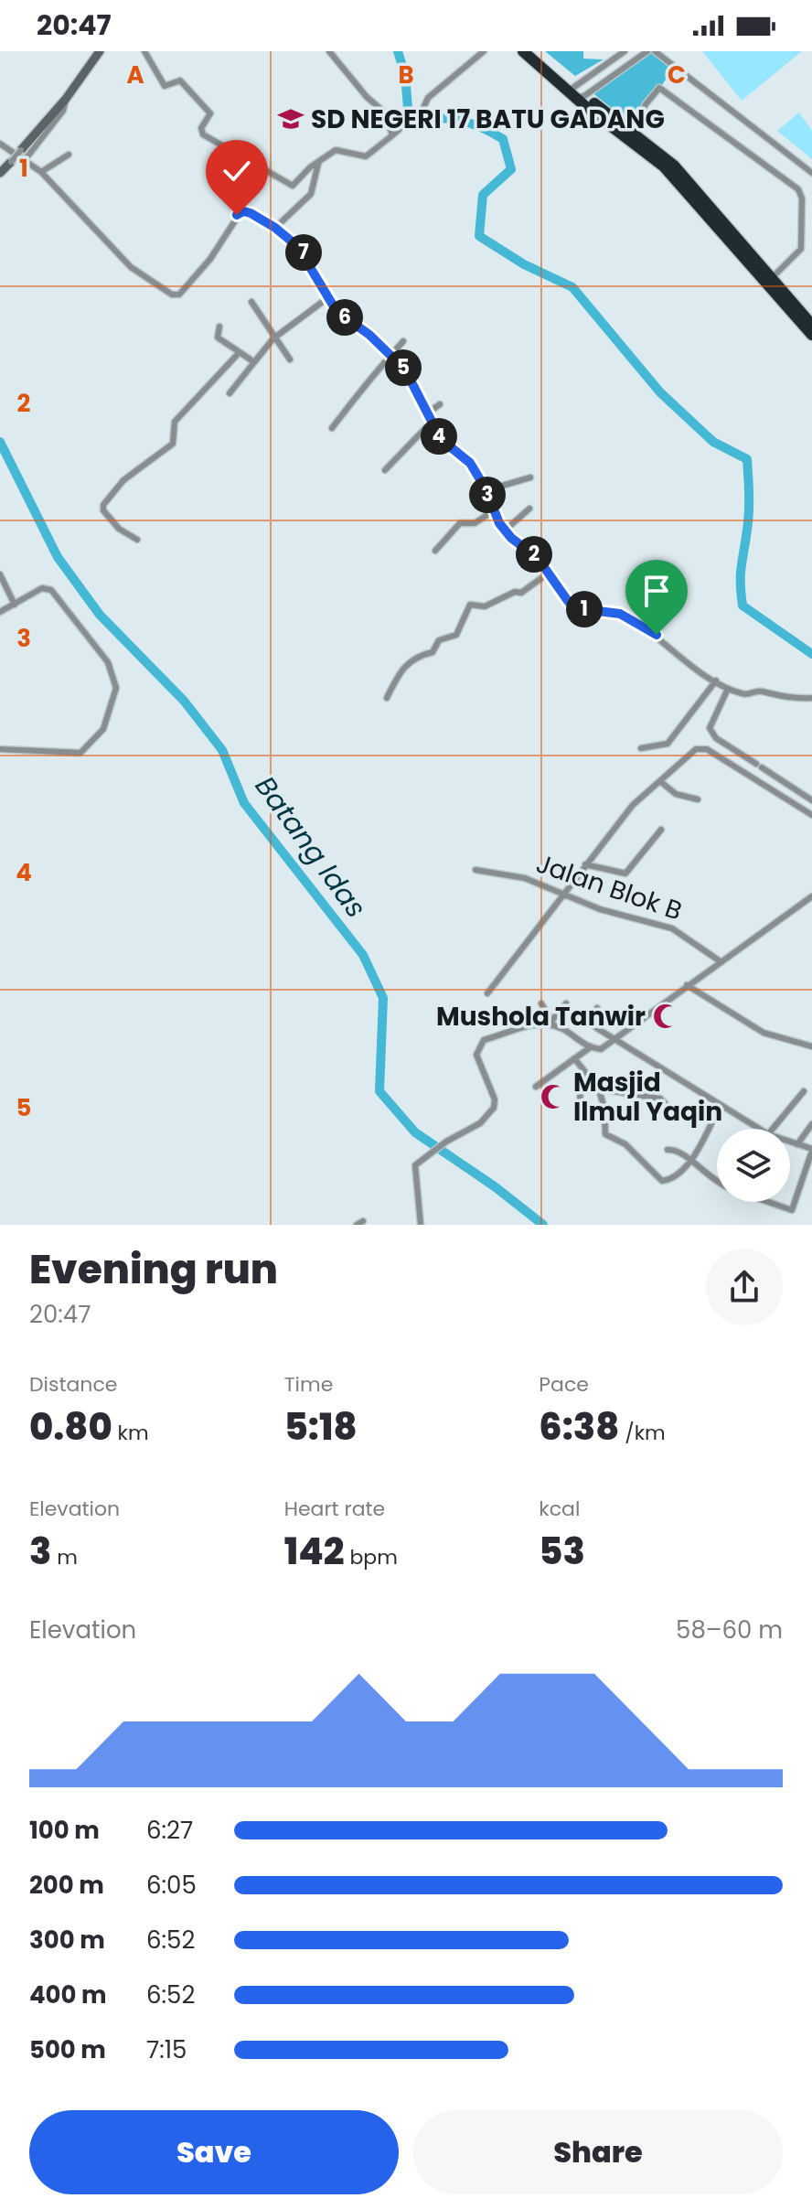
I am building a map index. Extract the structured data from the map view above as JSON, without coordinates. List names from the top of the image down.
{
  "streets": {
    "street": ["Jalan Blok B"]
  },
  "water": ["Batang Idas"],
  "places": {
    "school or university": ["SD NEGERI 17 BATU GADANG"],
    "mosque": ["Mushola Tanwir", "Masjid Ilmul Yaqin"]
  },
  "page": {
    "status": "20:47",
    "pins": [
      "7",
      "6",
      "5",
      "4",
      "3",
      "2",
      "1"
    ],
    "heading": ["Evening run", "20:47"],
    "stats": [
      ["Distance", "0.80 km"],
      ["Time", "5:18"],
      ["Pace", "6:38 /km"],
      ["Elevation", "3 m"],
      ["Heart rate", "142 bpm"],
      ["kcal", "53"]
    ],
    "chart": ["Elevation", "58–60 m"],
    "list": [
      {
        "name": "100 m",
        "note": "6:27"
      },
      {
        "name": "200 m",
        "note": "6:05"
      },
      {
        "name": "300 m",
        "note": "6:52"
      },
      {
        "name": "400 m",
        "note": "6:52"
      },
      {
        "name": "500 m",
        "note": "7:15"
      }
    ],
    "buttons": ["Save", "Share"]
  },
  "grid": {
    "columns": ["A", "B", "C"],
    "rows": [
      "1",
      "2",
      "3",
      "4",
      "5"
    ]
  }
}
